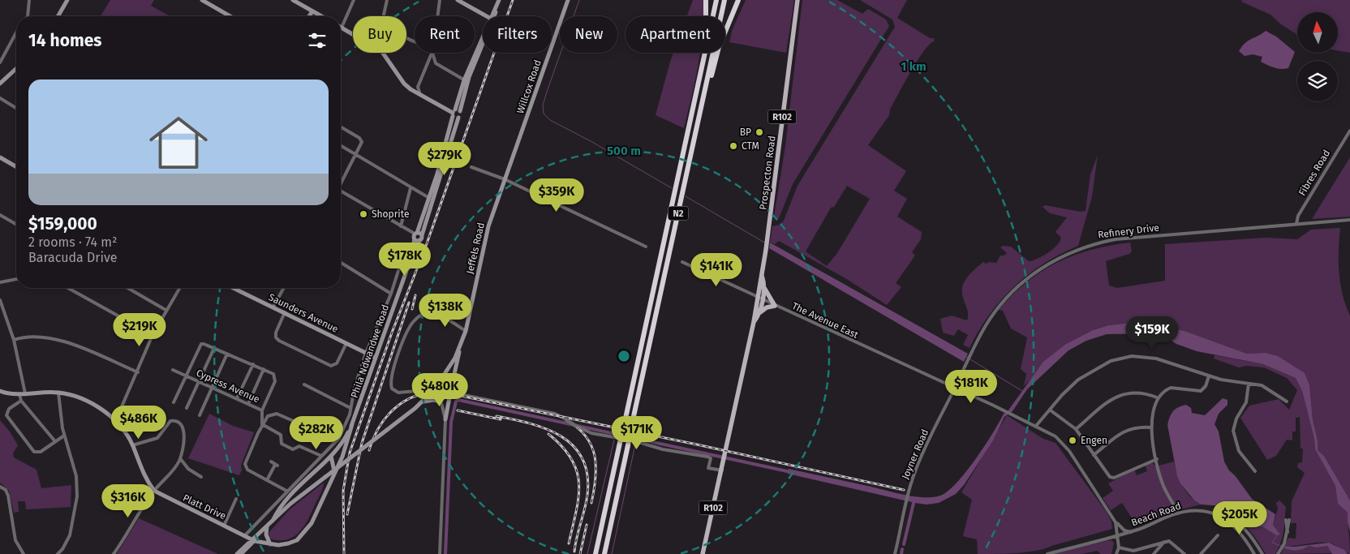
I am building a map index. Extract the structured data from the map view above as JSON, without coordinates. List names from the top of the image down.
{
  "streets": {
    "highway": ["N2"],
    "main road": ["R102", "Prospecton Road"],
    "street": [
      "Willcox Road",
      "Fibres Road",
      "Refinery Drive",
      "Jeffels Road",
      "Saunders Avenue",
      "The Avenue East",
      "Phila Ndwandwe Road",
      "Cypress Avenue",
      "Joyner Road",
      "Platt Drive",
      "Beach Road"
    ]
  },
  "crossings": [
    ["Willcox Road", "Jeffels Road"],
    ["R102", "Prospecton Road"],
    ["R102", "The Avenue East"],
    ["Fibres Road", "Refinery Drive"],
    ["Refinery Drive", "The Avenue East"],
    ["Refinery Drive", "Joyner Road"],
    ["Saunders Avenue", "Phila Ndwandwe Road"],
    ["The Avenue East", "Joyner Road"],
    ["The Avenue East", "Beach Road"],
    ["Phila Ndwandwe Road", "Platt Drive"]
  ],
  "places": [
    "BP",
    "CTM",
    "Shoprite",
    "Engen"
  ],
  "north": "top",
  "page": {
    "chip": [
      "Buy",
      "Rent",
      "Filters",
      "New",
      "Apartment"
    ],
    "heading": "14 homes",
    "list": [
      {
        "name": "$159,000",
        "note": "2 rooms · 74 m² · Baracuda Drive"
      }
    ],
    "price": [
      "$279K",
      "$359K",
      "$178K",
      "$141K",
      "$138K",
      "$219K",
      "$159K",
      "$181K",
      "$480K",
      "$486K",
      "$282K",
      "$171K",
      "$316K",
      "$205K"
    ]
  },
  "rings": ["1 km", "500 m"]
}
